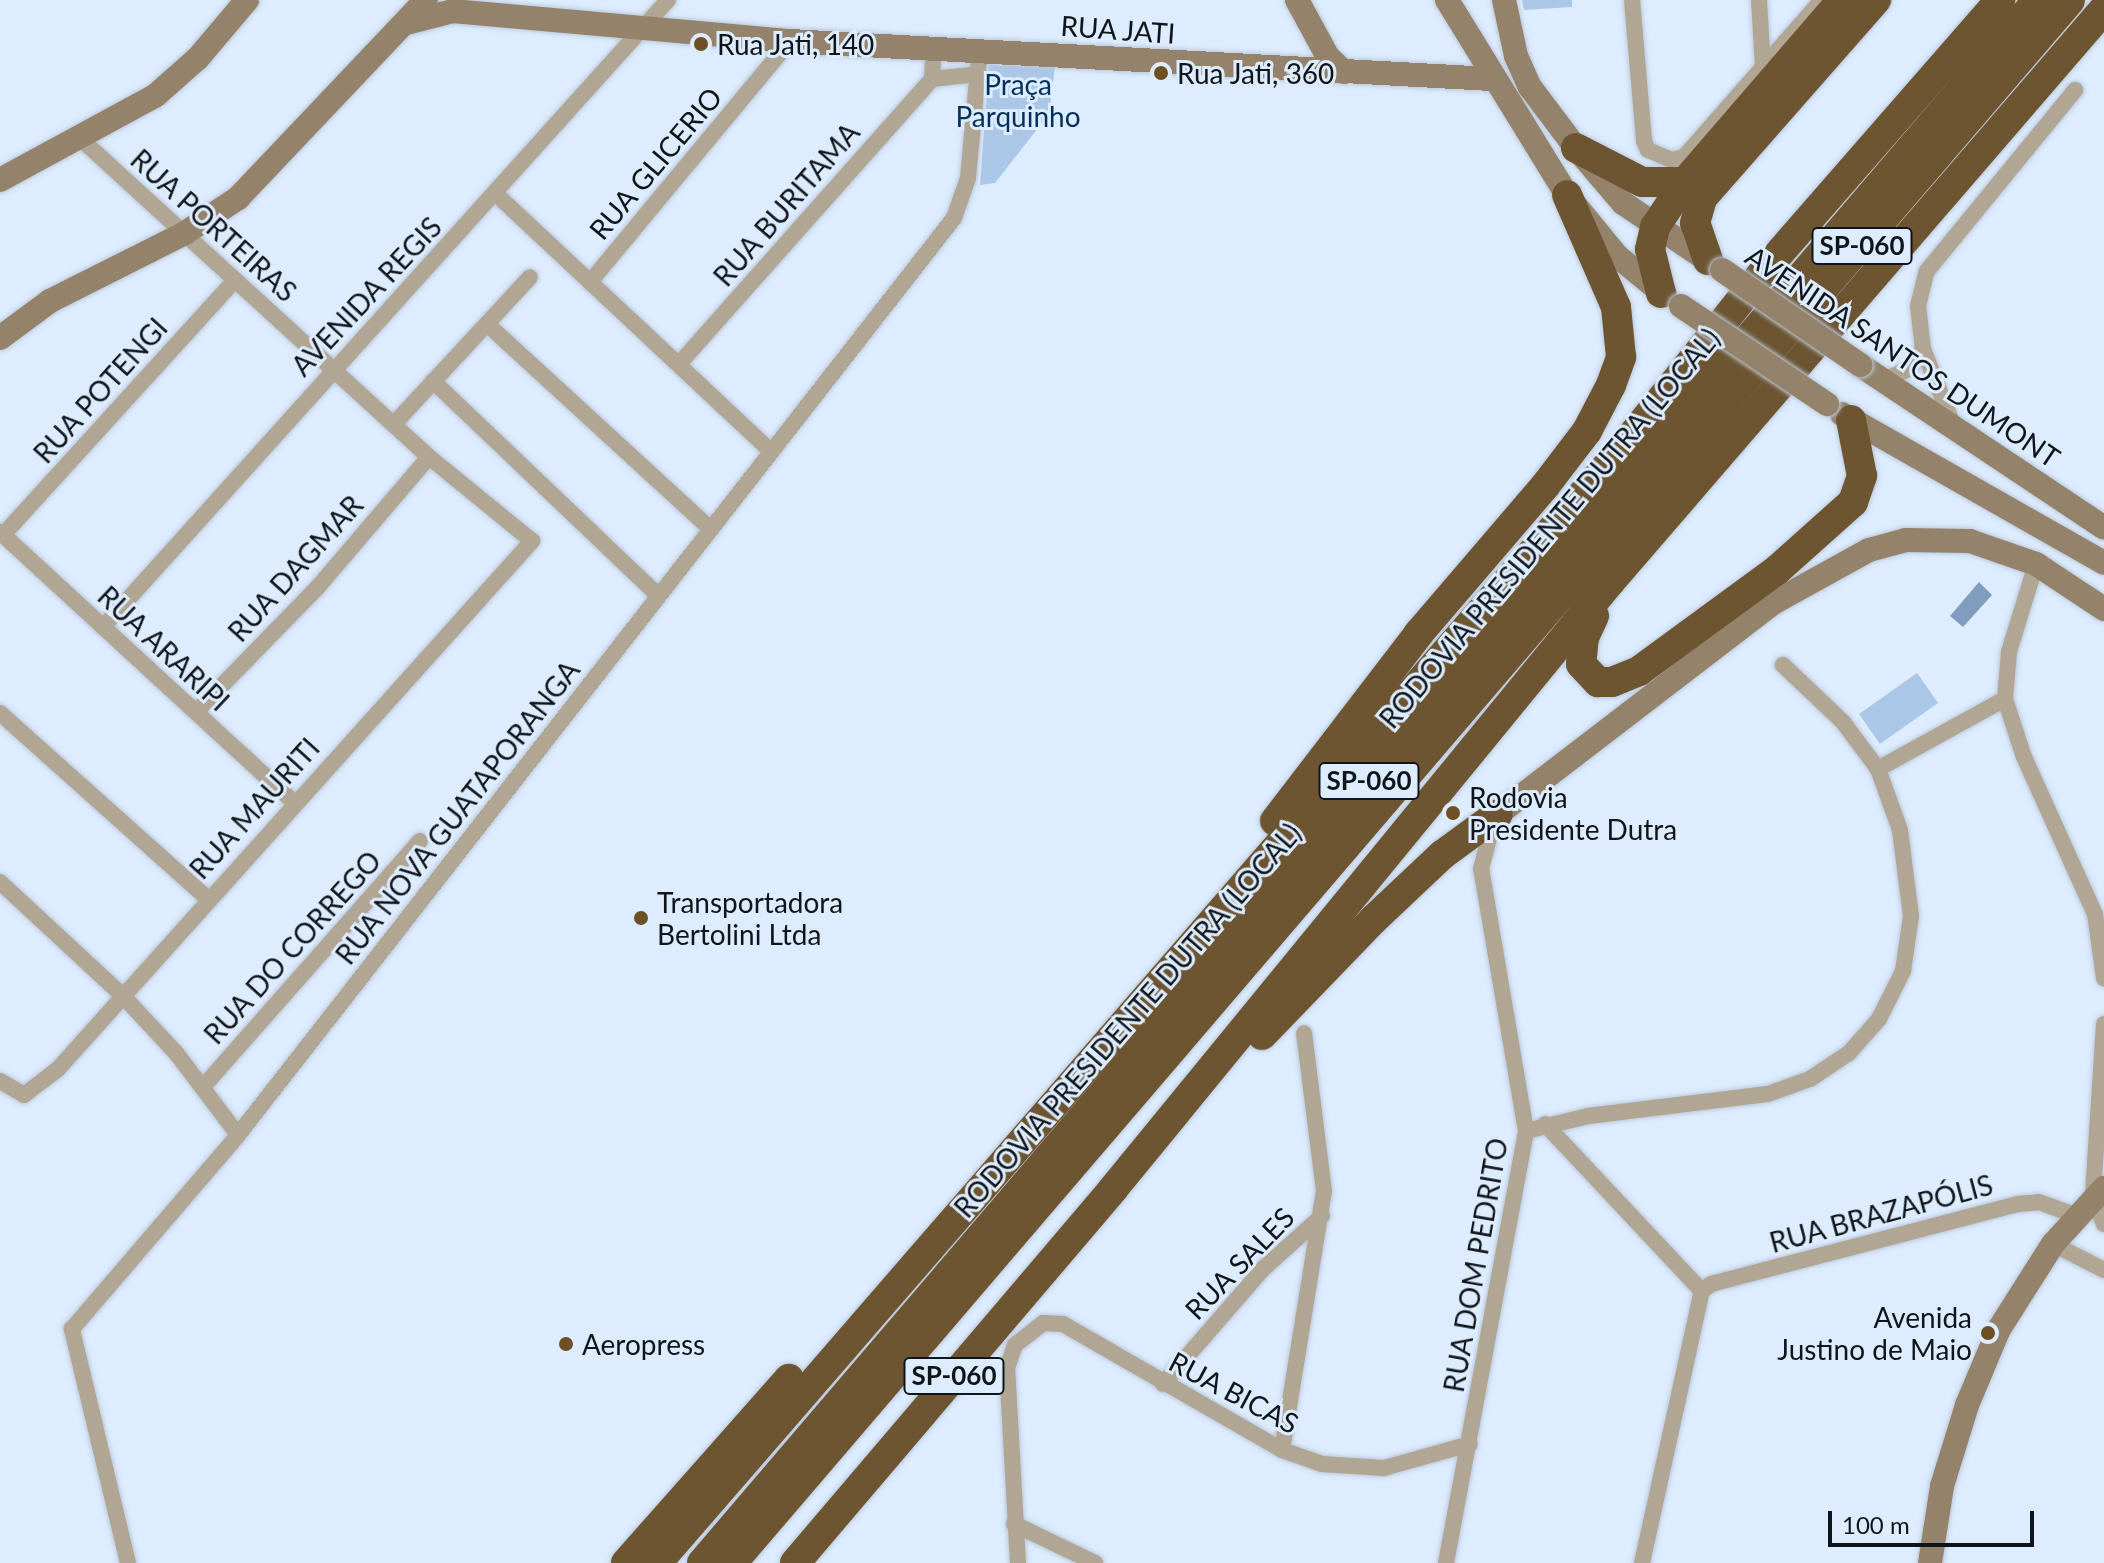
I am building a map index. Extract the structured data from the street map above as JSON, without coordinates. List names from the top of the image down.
{
  "streets": {
    "highway": ["SP-060", "RODOVIA PRESIDENTE DUTRA (LOCAL)"],
    "main road": ["RUA JATI", "AVENIDA SANTOS DUMONT"],
    "street": [
      "RUA GLICERIO",
      "RUA BURITAMA",
      "RUA PORTEIRAS",
      "AVENIDA REGIS",
      "RUA POTENGI",
      "RUA DAGMAR",
      "RUA ARARIPI",
      "RUA MAURITI",
      "RUA NOVA GUATAPORANGA",
      "RUA DO CORREGO",
      "RUA BRAZAPÓLIS",
      "RUA SALES",
      "RUA DOM PEDRITO",
      "RUA BICAS"
    ]
  },
  "crossings": [
    ["RUA JATI", "RUA GLICERIO"],
    ["RUA JATI", "AVENIDA REGIS"],
    ["RUA JATI", "RUA NOVA GUATAPORANGA"],
    ["RUA PORTEIRAS", "AVENIDA REGIS"],
    ["RUA PORTEIRAS", "RUA POTENGI"],
    ["RUA PORTEIRAS", "RUA DAGMAR"],
    ["RUA PORTEIRAS", "RUA MAURITI"],
    ["AVENIDA REGIS", "RUA ARARIPI"],
    ["RUA POTENGI", "RUA ARARIPI"],
    ["RUA DAGMAR", "RUA ARARIPI"],
    ["RUA ARARIPI", "RUA MAURITI"],
    ["RUA SALES", "RUA BICAS"],
    ["RUA DOM PEDRITO", "RUA BICAS"]
  ],
  "parks": ["Praça Parquinho"],
  "places": [
    "Rua Jati, 140",
    "Rua Jati, 360",
    "Rodovia Presidente Dutra",
    "Transportadora Bertolini Ltda",
    "Avenida Justino de Maio",
    "Aeropress"
  ],
  "scale_bar": "100 m"
}
